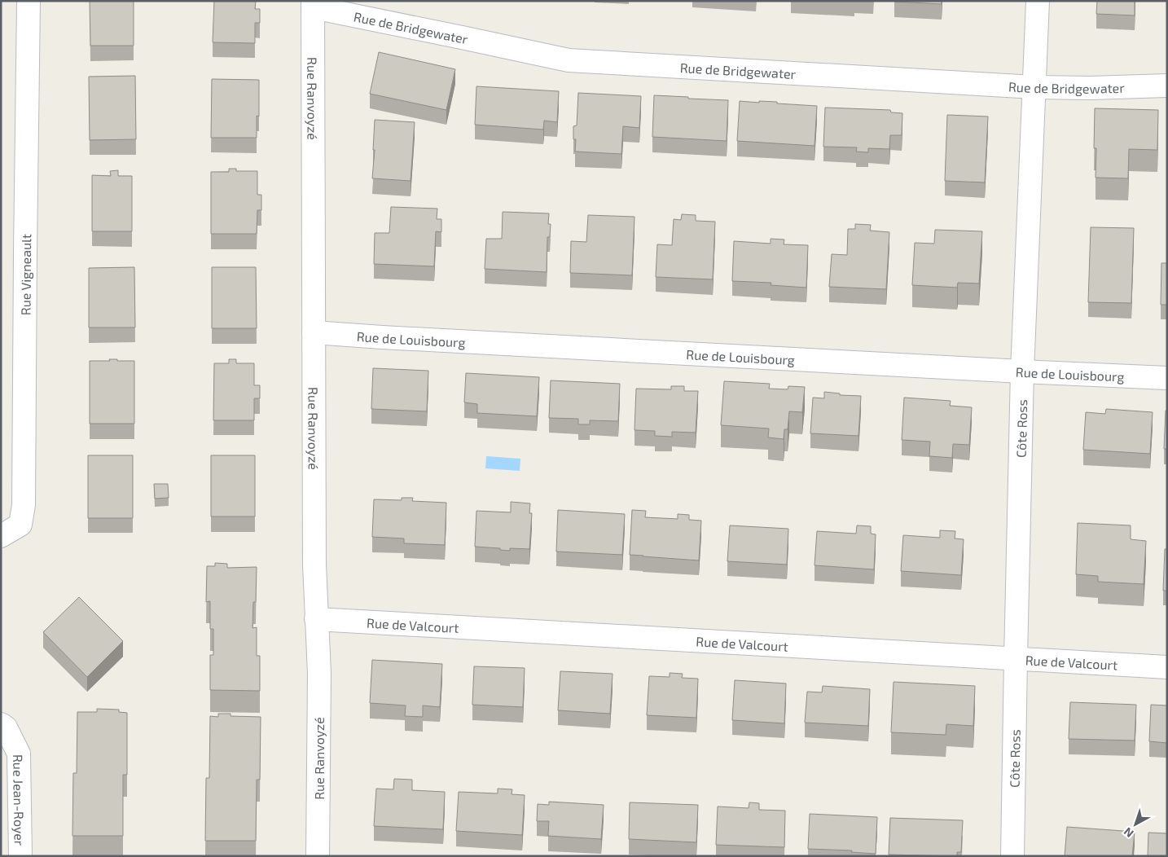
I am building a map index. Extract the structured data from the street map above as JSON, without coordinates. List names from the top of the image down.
{
  "streets": {
    "street": [
      "Rue de Bridgewater",
      "Rue Ranvoyzé",
      "Rue Vigneault",
      "Rue de Louisbourg",
      "Côte Ross",
      "Rue de Valcourt",
      "Rue Jean-Royer"
    ]
  },
  "crossings": [
    ["Rue de Bridgewater", "Rue Ranvoyzé"],
    ["Rue de Bridgewater", "Côte Ross"],
    ["Rue Ranvoyzé", "Rue de Louisbourg"],
    ["Rue Ranvoyzé", "Rue de Valcourt"],
    ["Rue de Louisbourg", "Côte Ross"],
    ["Côte Ross", "Rue de Valcourt"]
  ],
  "north": "bottom left"
}
